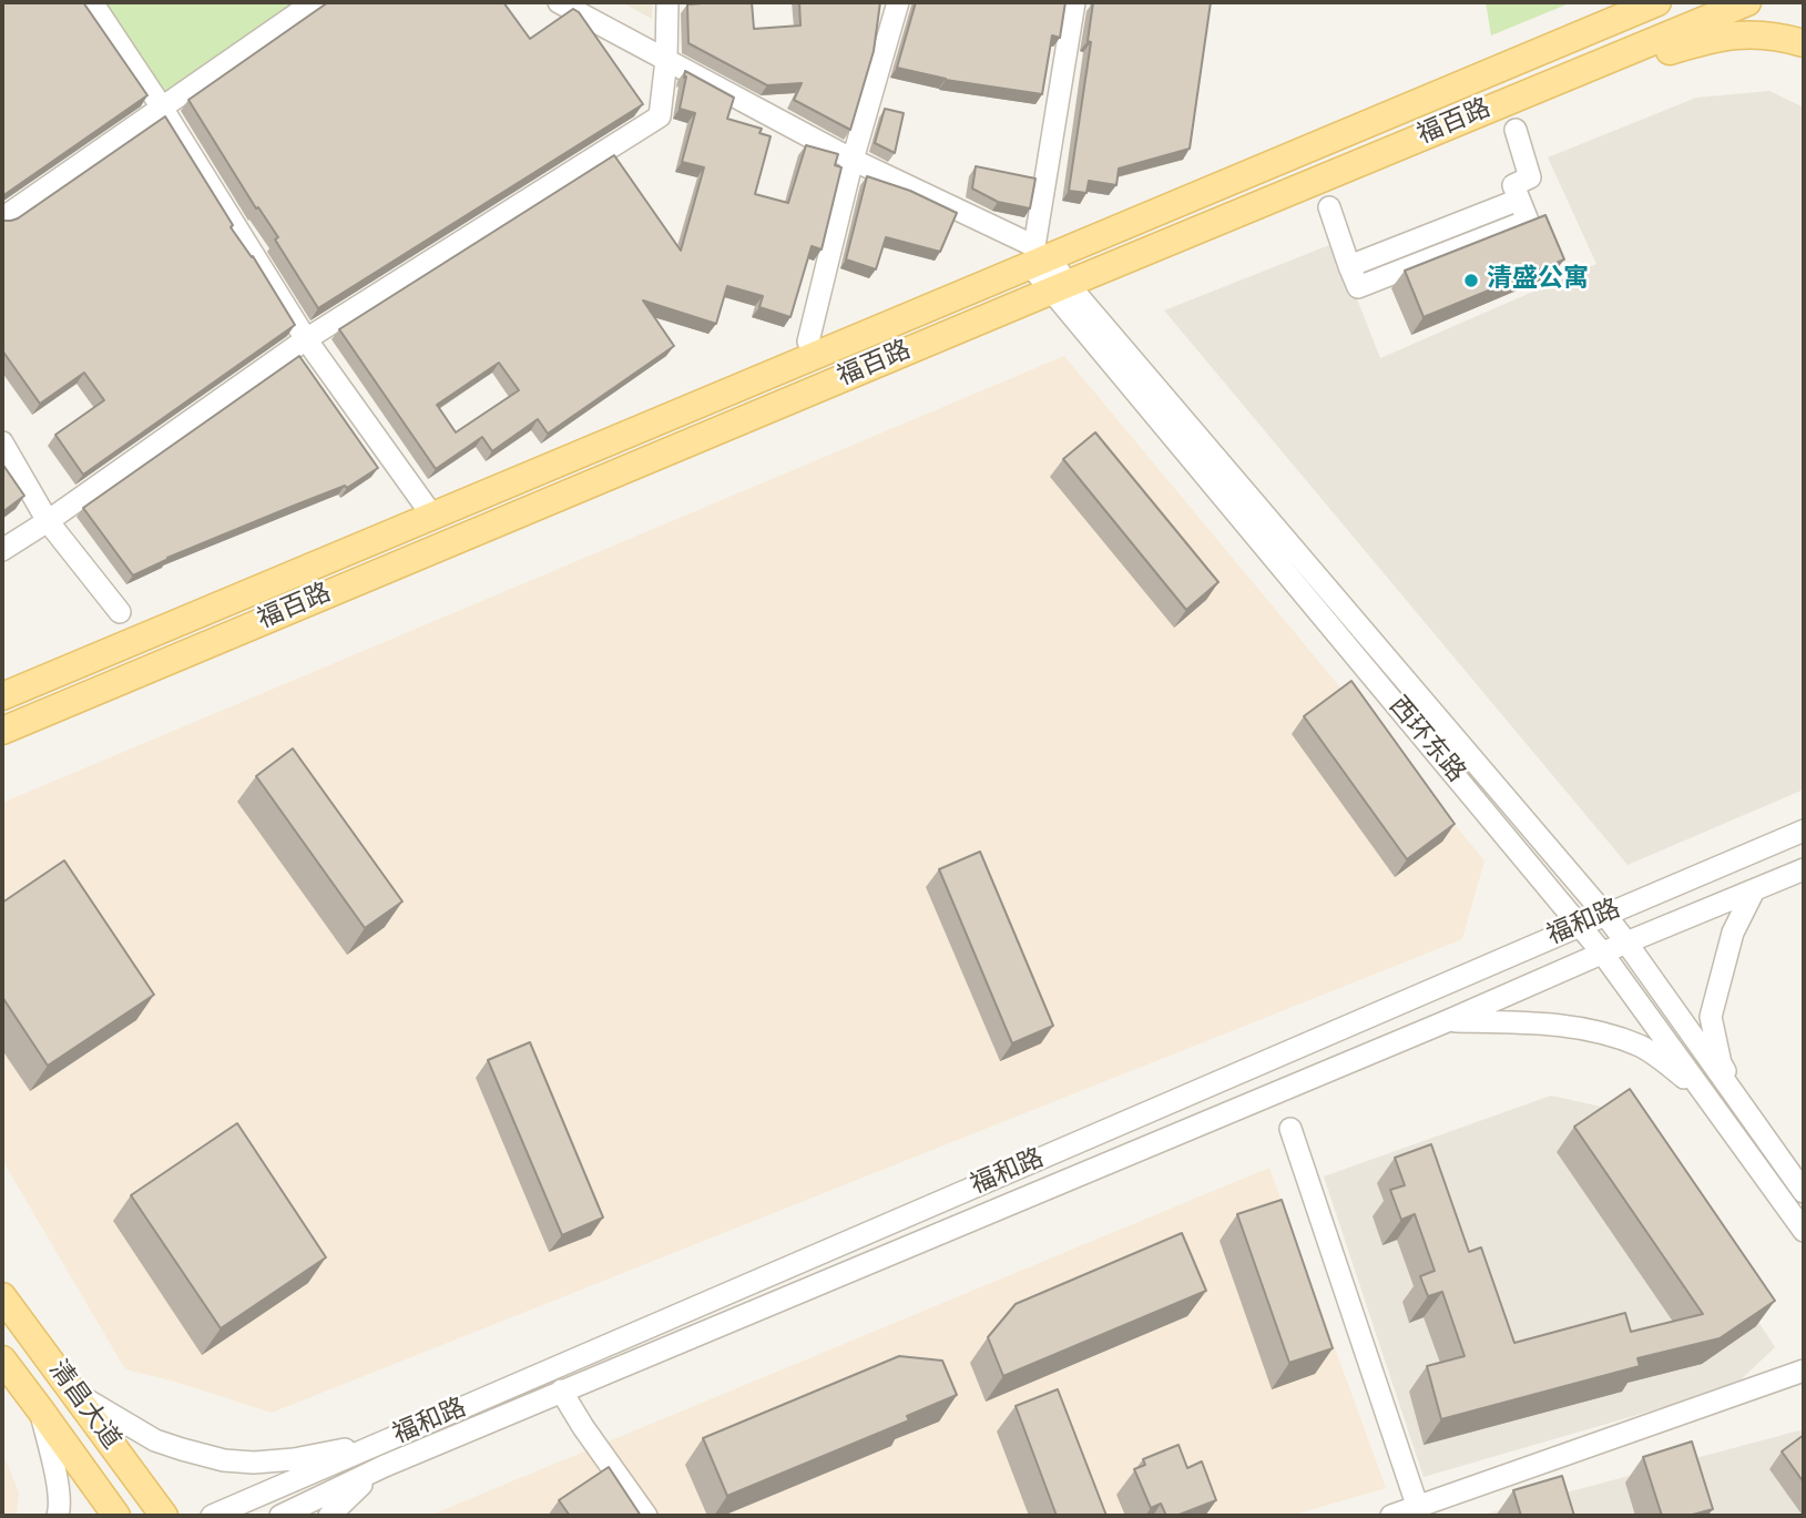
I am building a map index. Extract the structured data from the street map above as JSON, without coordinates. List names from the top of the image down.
{
  "streets": {
    "main road": ["福百路", "清昌大道"],
    "street": ["西环东路", "福和路"]
  },
  "crossings": [
    ["福百路", "西环东路"],
    ["西环东路", "福和路"]
  ],
  "places": ["清盛公寓"]
}
